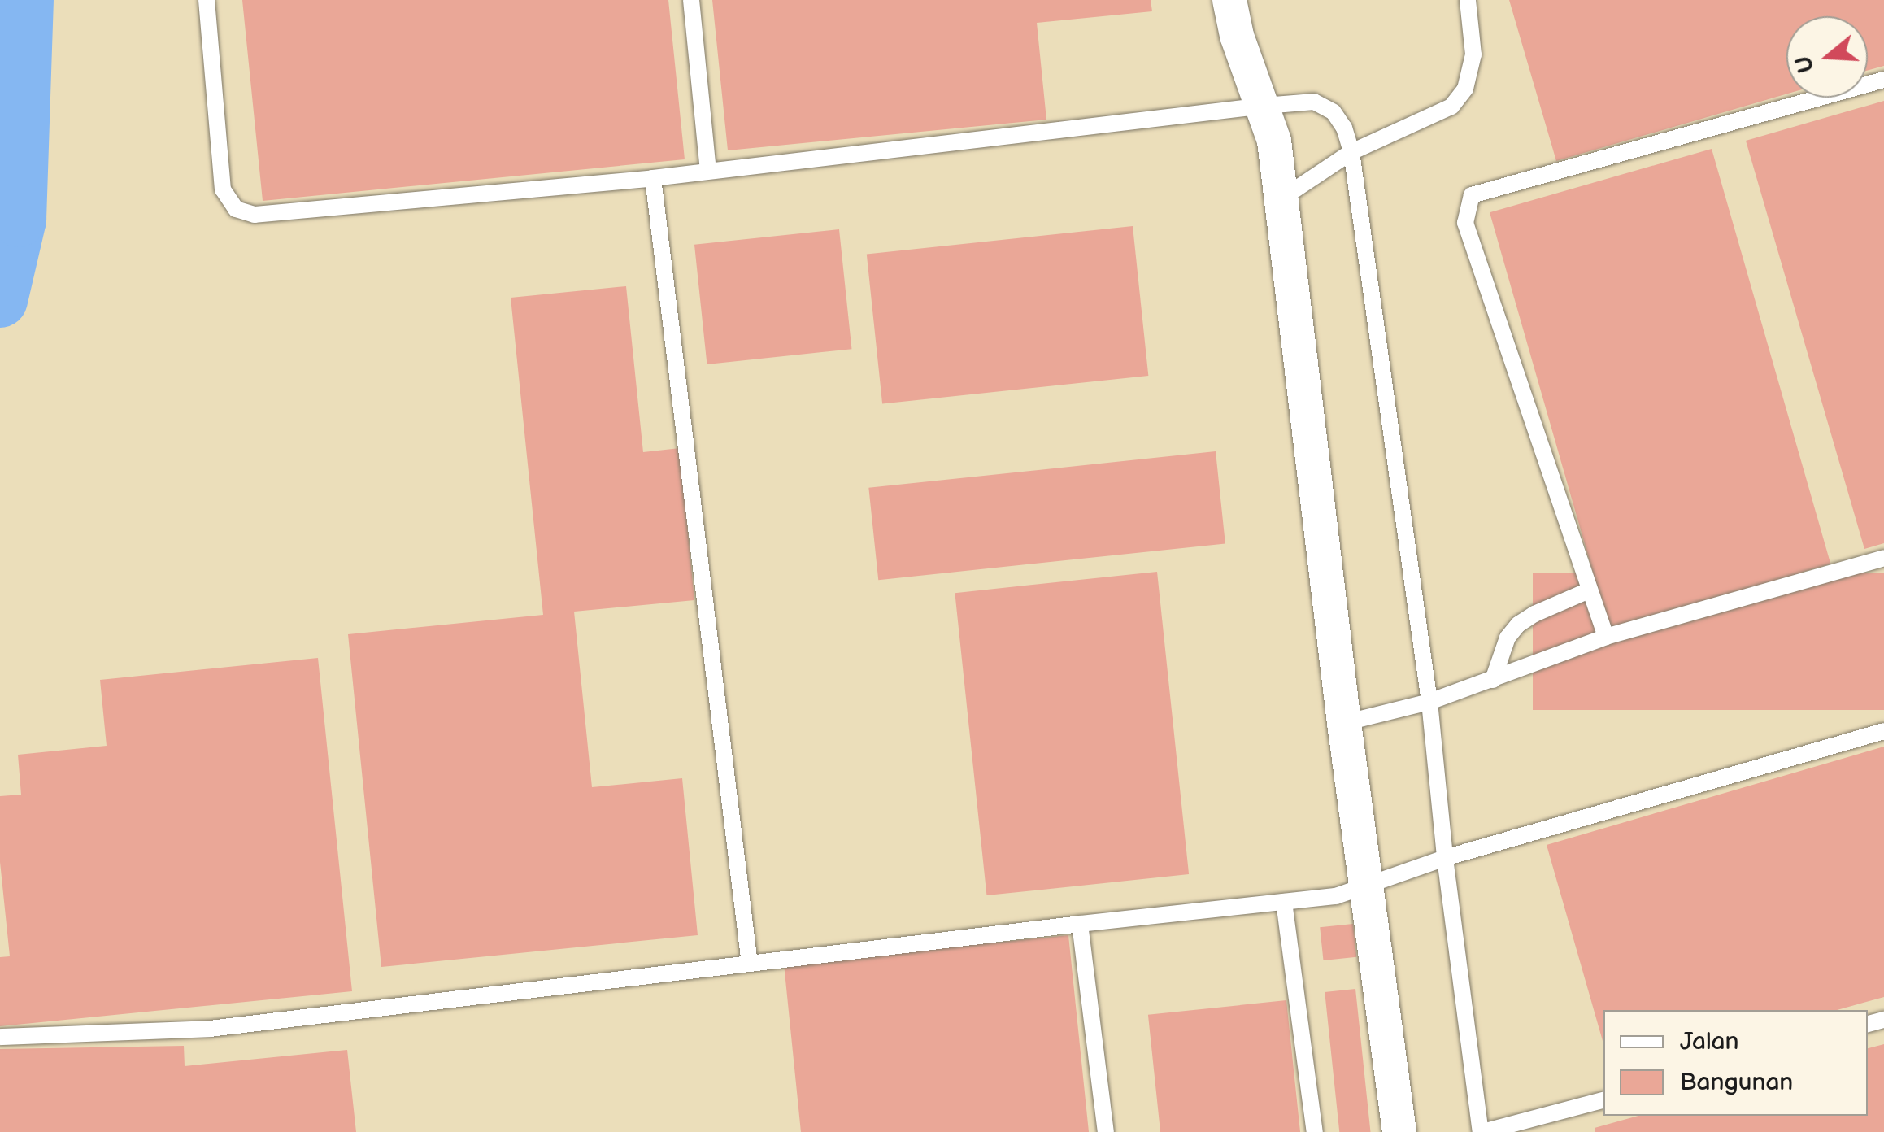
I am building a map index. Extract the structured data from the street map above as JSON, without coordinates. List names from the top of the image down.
{
  "legend": ["Jalan", "Bangunan"],
  "north": "left"
}
